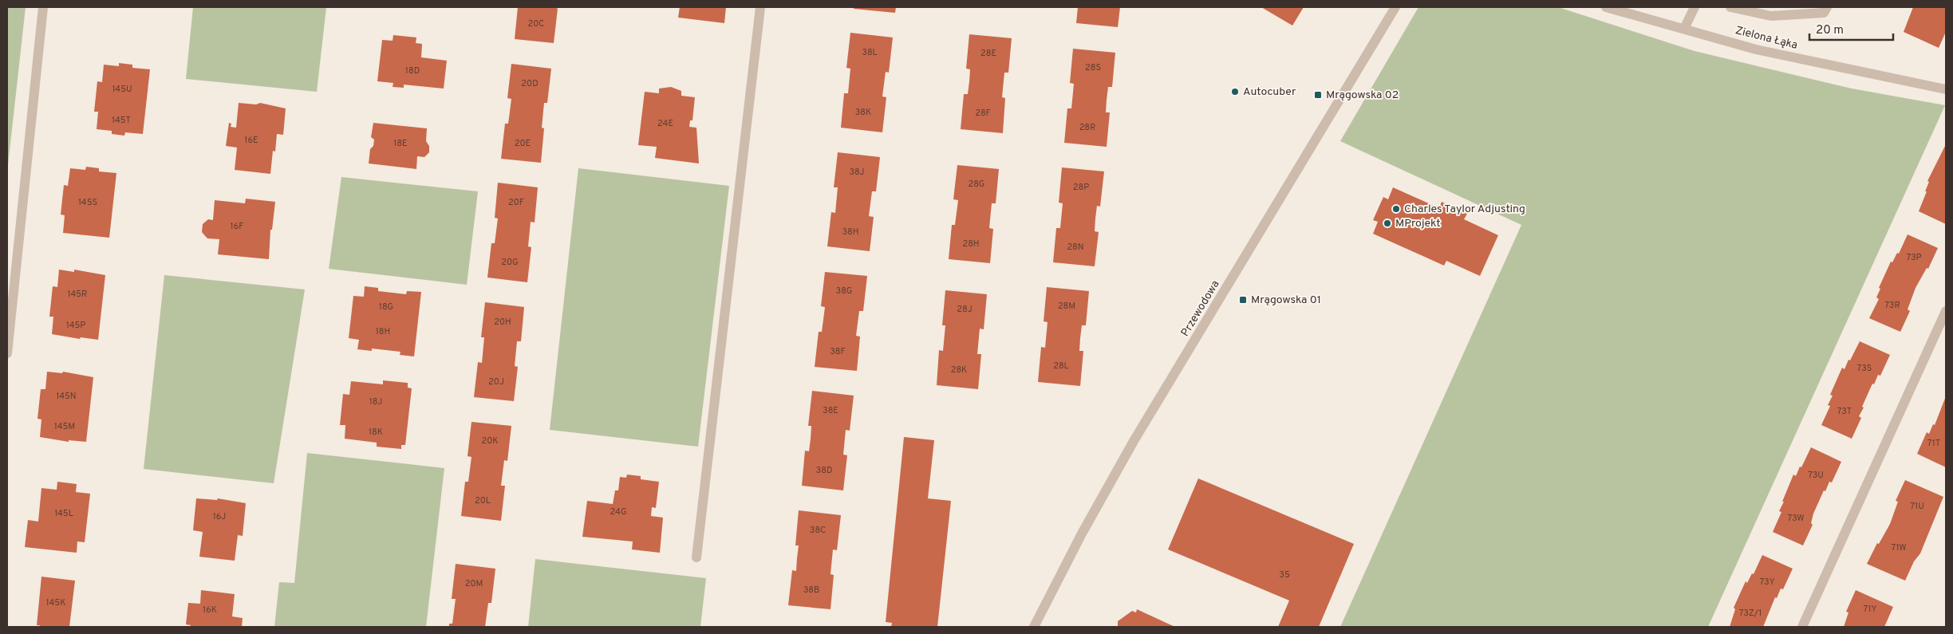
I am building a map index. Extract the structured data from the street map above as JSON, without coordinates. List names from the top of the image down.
{
  "streets": {
    "street": ["Zielona Łąka", "Przewodowa"]
  },
  "places": {
    "other": ["Autocuber", "Charles Taylor Adjusting", "MProjekt"],
    "transit": ["Mrągowska 02", "Mrągowska 01"]
  },
  "house_numbers": [
    "20C",
    "38L",
    "28E",
    "28S",
    "18D",
    "20D",
    "145U",
    "38K",
    "28F",
    "145T",
    "24E",
    "28R",
    "16E",
    "18E",
    "20E",
    "38J",
    "28G",
    "28P",
    "145S",
    "20F",
    "16F",
    "38H",
    "28H",
    "28N",
    "73P",
    "20G",
    "38G",
    "145R",
    "73R",
    "28M",
    "18G",
    "28J",
    "20H",
    "145P",
    "18H",
    "38F",
    "28L",
    "73S",
    "28K",
    "20J",
    "145N",
    "18J",
    "38E",
    "73T",
    "145M",
    "18K",
    "20K",
    "71T",
    "38D",
    "73U",
    "20L",
    "71U",
    "24G",
    "145L",
    "16J",
    "73W",
    "38C",
    "71W",
    "35",
    "73Y",
    "20M",
    "38B",
    "145K",
    "71Y",
    "16K",
    "73Z/1"
  ],
  "scale_bar": "20 m"
}
